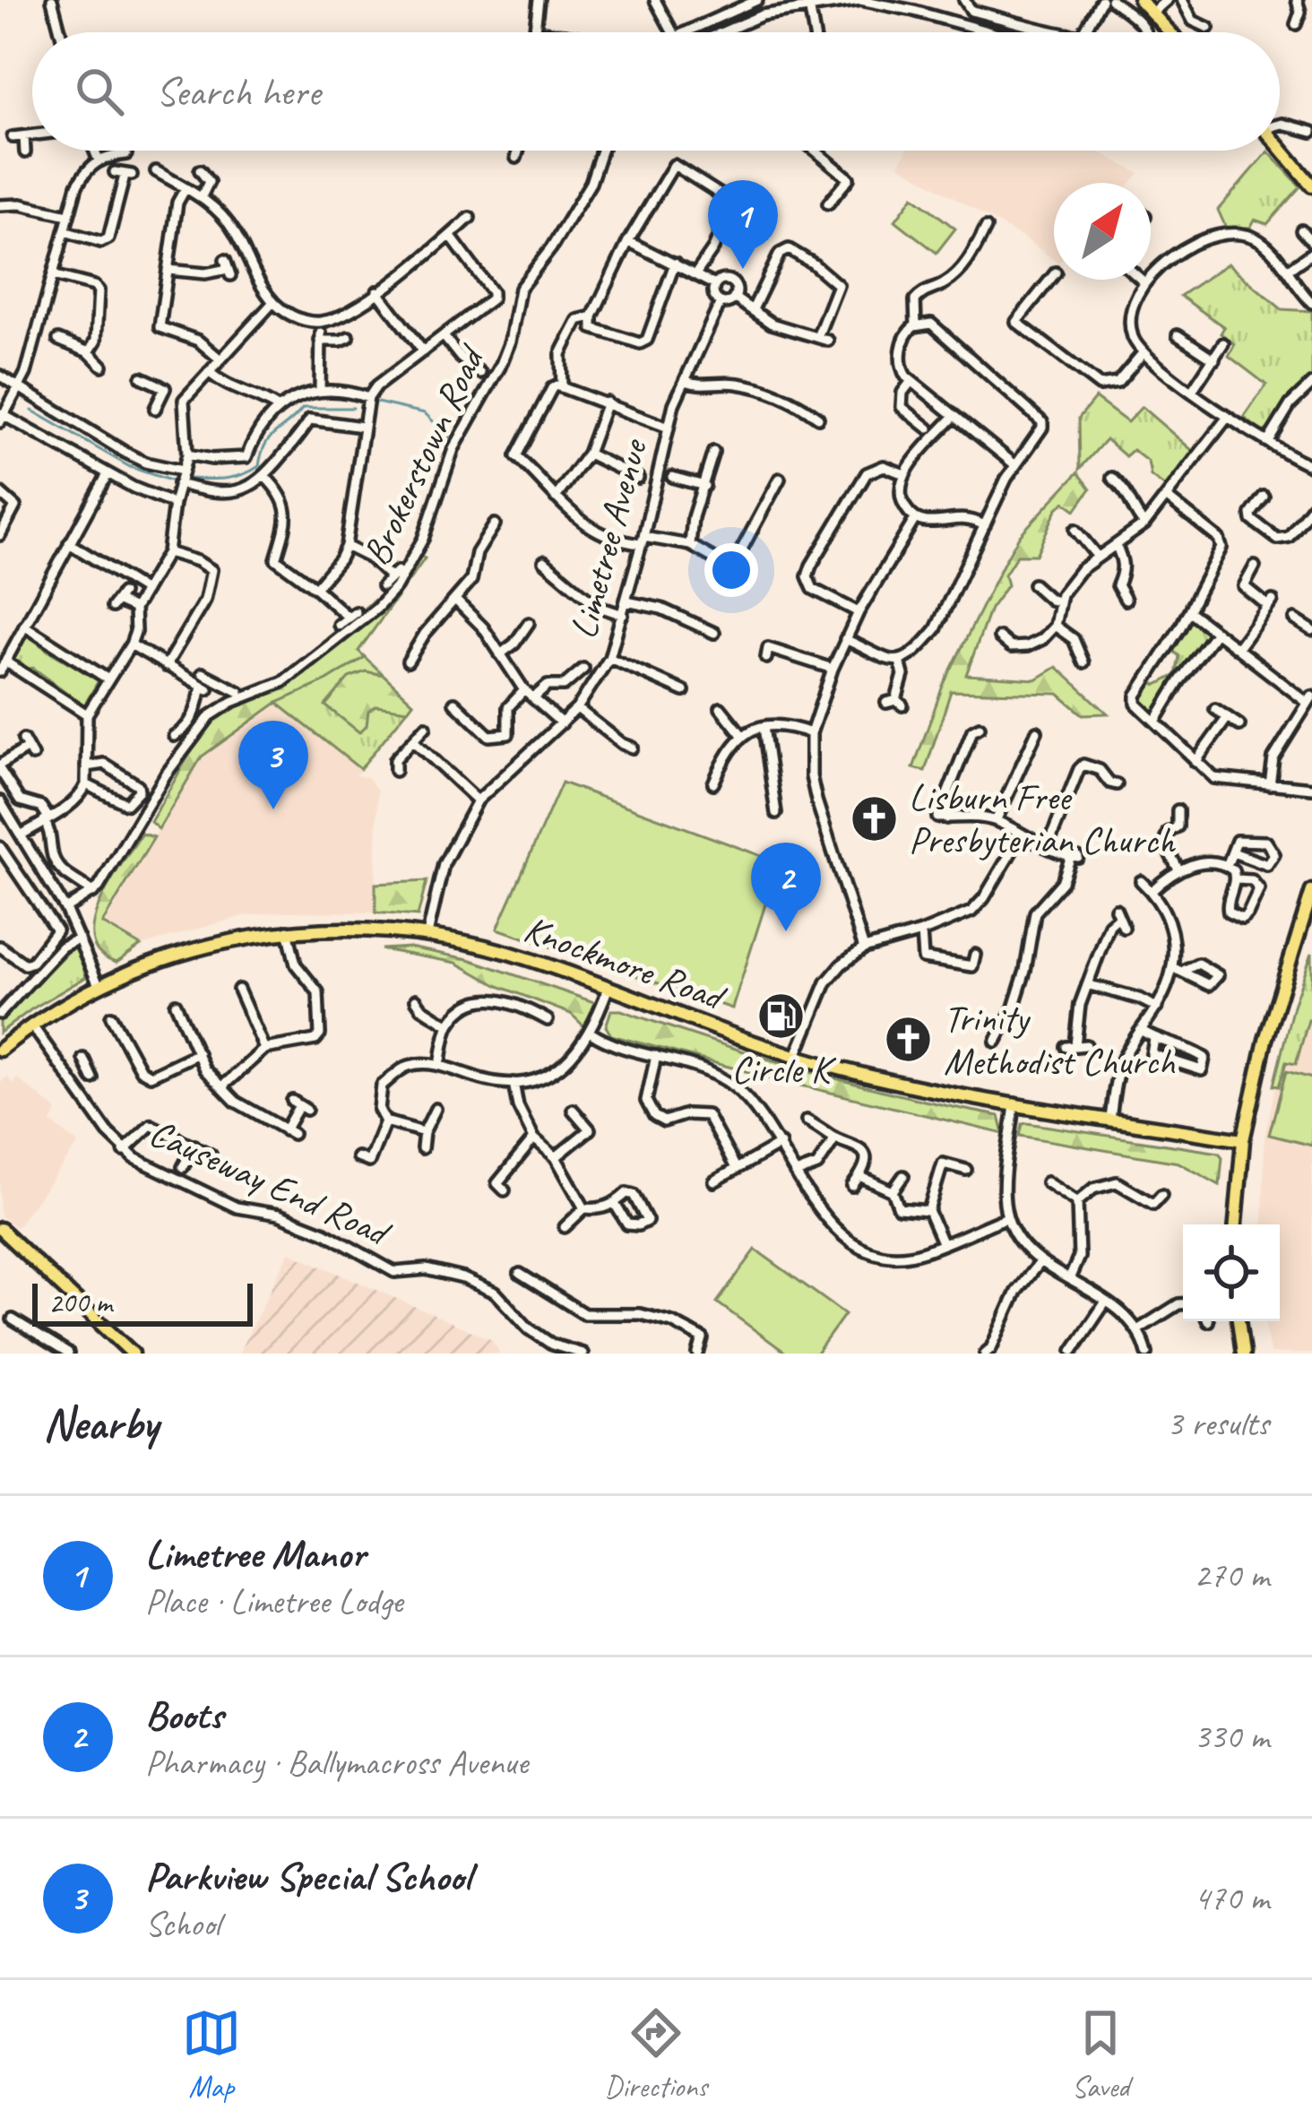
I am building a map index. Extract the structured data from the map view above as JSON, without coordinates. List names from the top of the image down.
{
  "streets": {
    "main road": ["Knockmore Road"],
    "street": ["Brokerstown Road", "Limetree Avenue", "Causeway End Road"]
  },
  "crossings": [
    ["Limetree Avenue", "Knockmore Road"],
    ["Knockmore Road", "Causeway End Road"]
  ],
  "places": {
    "church": ["Lisburn Free Presbyterian Church", "Trinity Methodist Church"],
    "fuel station": ["Circle K"]
  },
  "scale_bar": "200 m",
  "north": "top right",
  "page": {
    "search": "Search here",
    "pins": ["1", "3", "2"],
    "scale": "200 m",
    "heading": ["Nearby", "3 results"],
    "list": [
      {
        "mark": "1",
        "name": "Limetree Manor",
        "note": "Place · Limetree Lodge",
        "value": "270 m"
      },
      {
        "mark": "2",
        "name": "Boots",
        "note": "Pharmacy · Ballymacross Avenue",
        "value": "330 m"
      },
      {
        "mark": "3",
        "name": "Parkview Special School",
        "note": "School",
        "value": "470 m"
      }
    ],
    "nav": ["Map", "Directions", "Saved"]
  }
}
